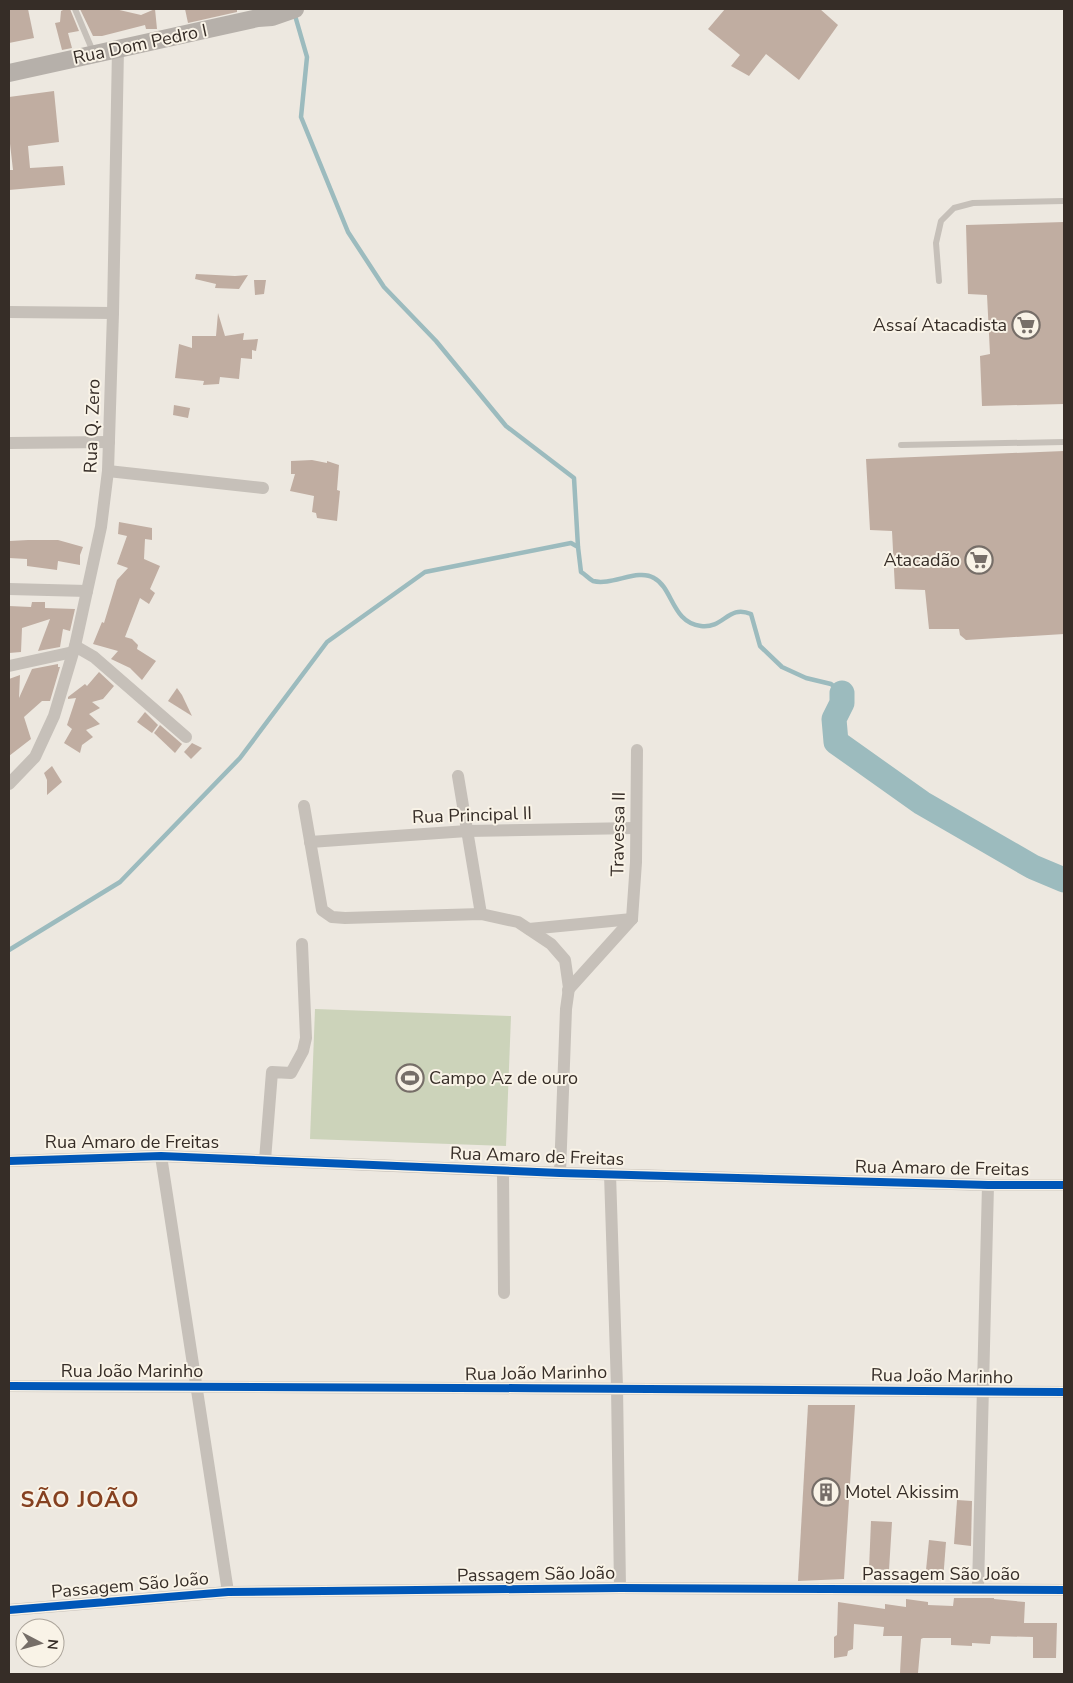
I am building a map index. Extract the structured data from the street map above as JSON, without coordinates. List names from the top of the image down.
{
  "streets": {
    "street": [
      "Rua Dom Pedro I",
      "Rua Q. Zero",
      "Rua Principal II",
      "Travessa II",
      "Rua Amaro de Freitas",
      "Rua João Marinho",
      "Passagem São João"
    ]
  },
  "crossings": [
    ["Rua Dom Pedro I", "Rua Q. Zero"],
    ["Rua Principal II", "Travessa II"]
  ],
  "districts": ["SÃO JOÃO"],
  "places": {
    "supermarket": ["Assaí Atacadista", "Atacadão"],
    "sports": ["Campo Az de ouro"],
    "building": ["Motel Akissim"]
  },
  "north": "right"
}
